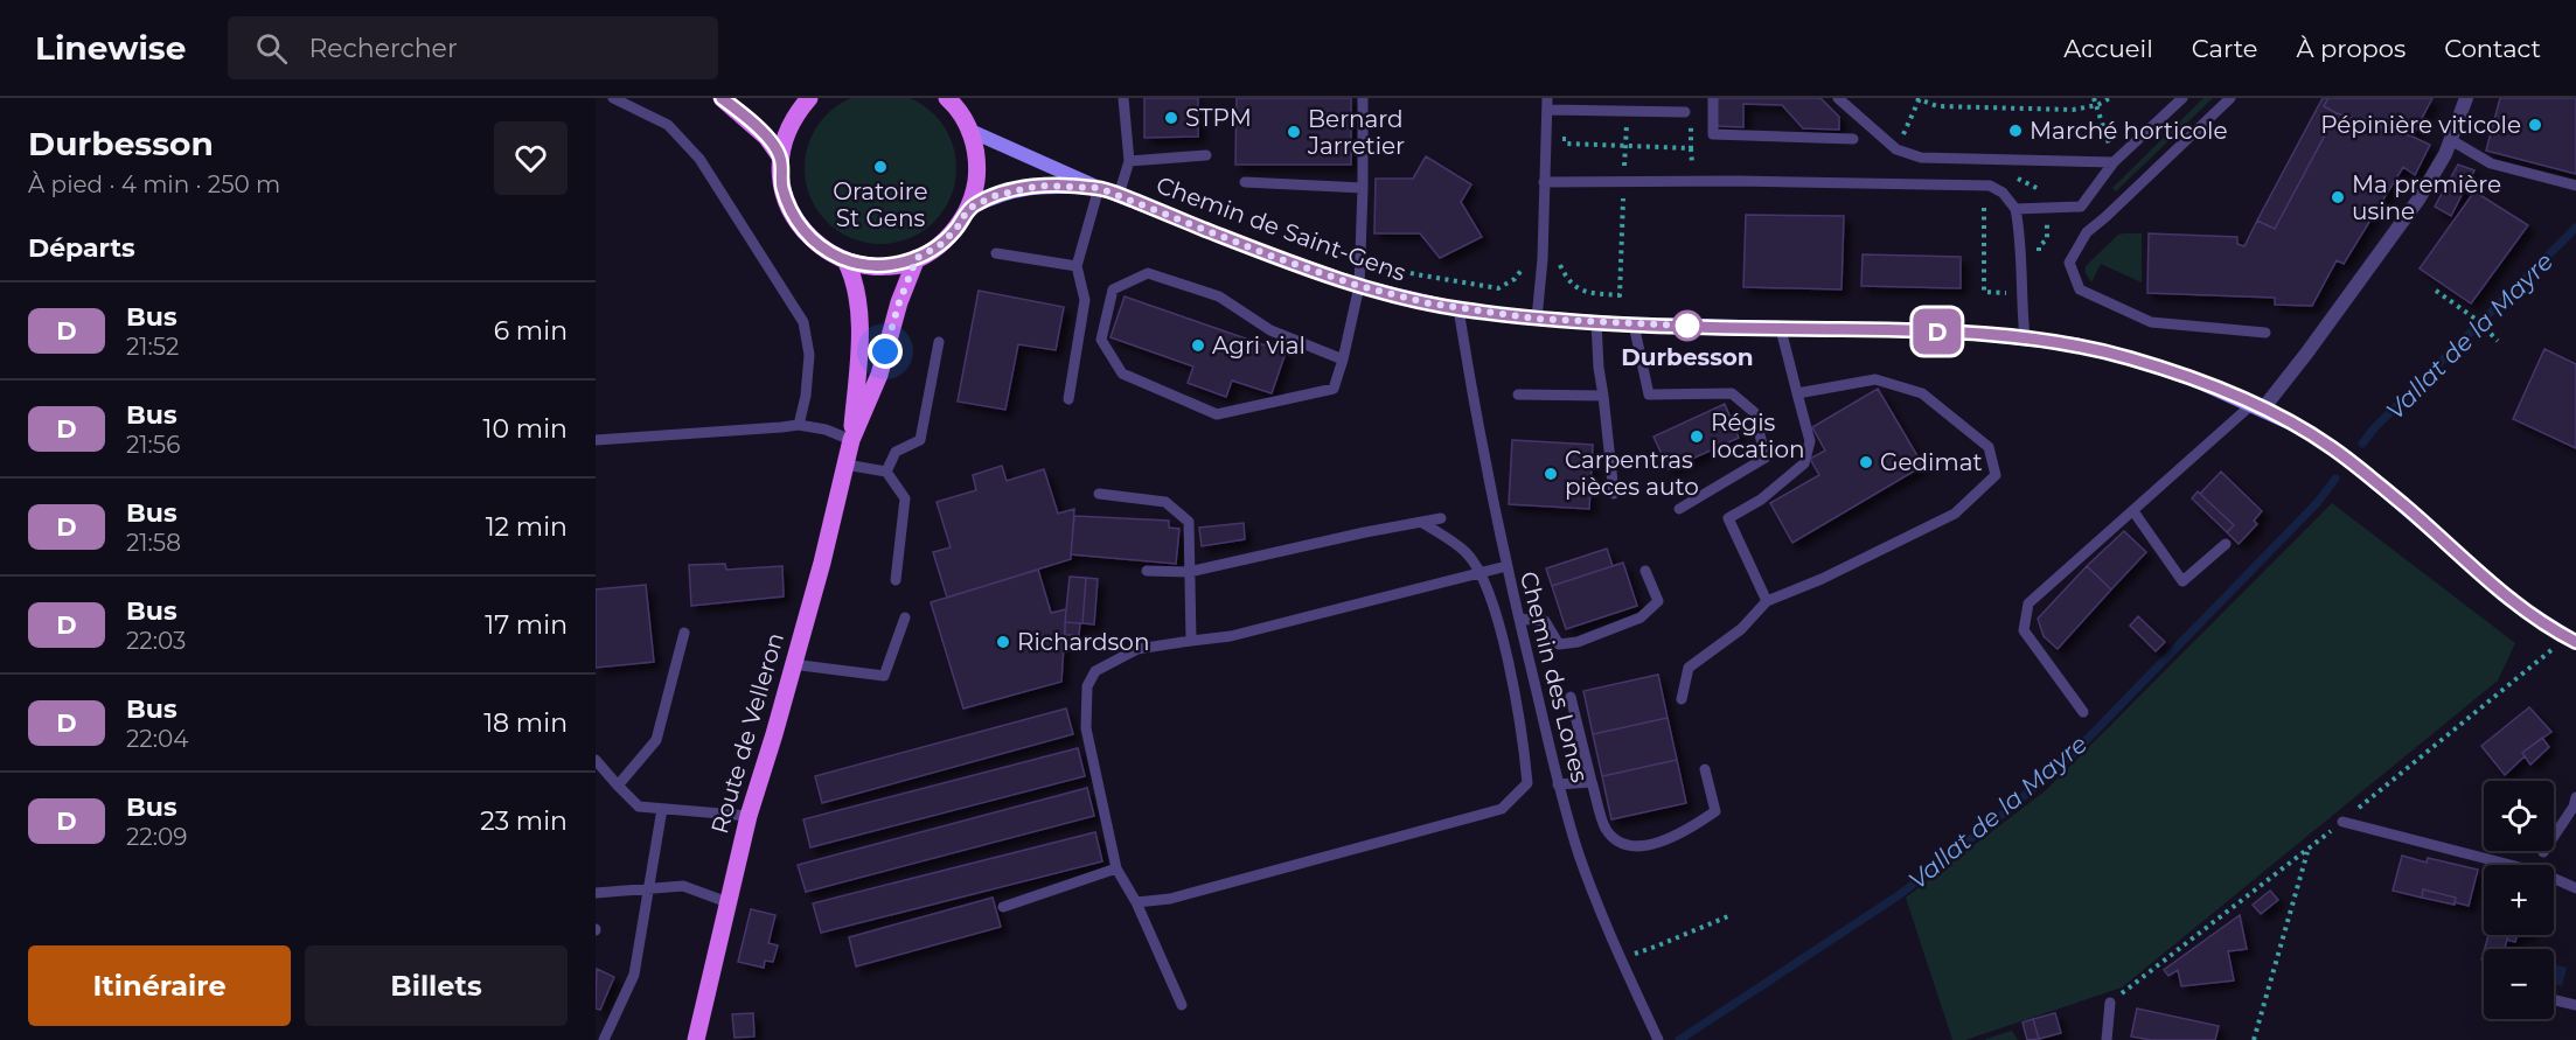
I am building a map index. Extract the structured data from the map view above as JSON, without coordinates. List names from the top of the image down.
{
  "streets": {
    "main road": ["Chemin de Saint-Gens", "Route de Velleron"],
    "lane": ["Chemin des Lones"]
  },
  "crossings": [
    ["Chemin de Saint-Gens", "Chemin des Lones"]
  ],
  "water": ["Vallat de la Mayre"],
  "places": [
    "STPM",
    "Pépinière viticole",
    "Marché horticole",
    "Bernard Jarretier",
    "Oratoire St Gens",
    "Ma première usine",
    "Durbesson",
    "Agri vial",
    "Régis location",
    "Gedimat",
    "Carpentras pièces auto",
    "Richardson"
  ],
  "lines": ["bus line D"],
  "page": {
    "header": "Linewise",
    "search": "Rechercher",
    "nav": [
      "Accueil",
      "Carte",
      "À propos",
      "Contact"
    ],
    "heading": [
      ["Durbesson", "À pied · 4 min · 250 m"],
      "Départs"
    ],
    "on_map": "D",
    "list": [
      {
        "mark": "D",
        "name": "Bus",
        "note": "21:52",
        "value": "6 min"
      },
      {
        "mark": "D",
        "name": "Bus",
        "note": "21:56",
        "value": "10 min"
      },
      {
        "mark": "D",
        "name": "Bus",
        "note": "21:58",
        "value": "12 min"
      },
      {
        "mark": "D",
        "name": "Bus",
        "note": "22:03",
        "value": "17 min"
      },
      {
        "mark": "D",
        "name": "Bus",
        "note": "22:04",
        "value": "18 min"
      },
      {
        "mark": "D",
        "name": "Bus",
        "note": "22:09",
        "value": "23 min"
      }
    ],
    "map_buttons": ["+", "−"],
    "buttons": ["Itinéraire", "Billets"]
  }
}
